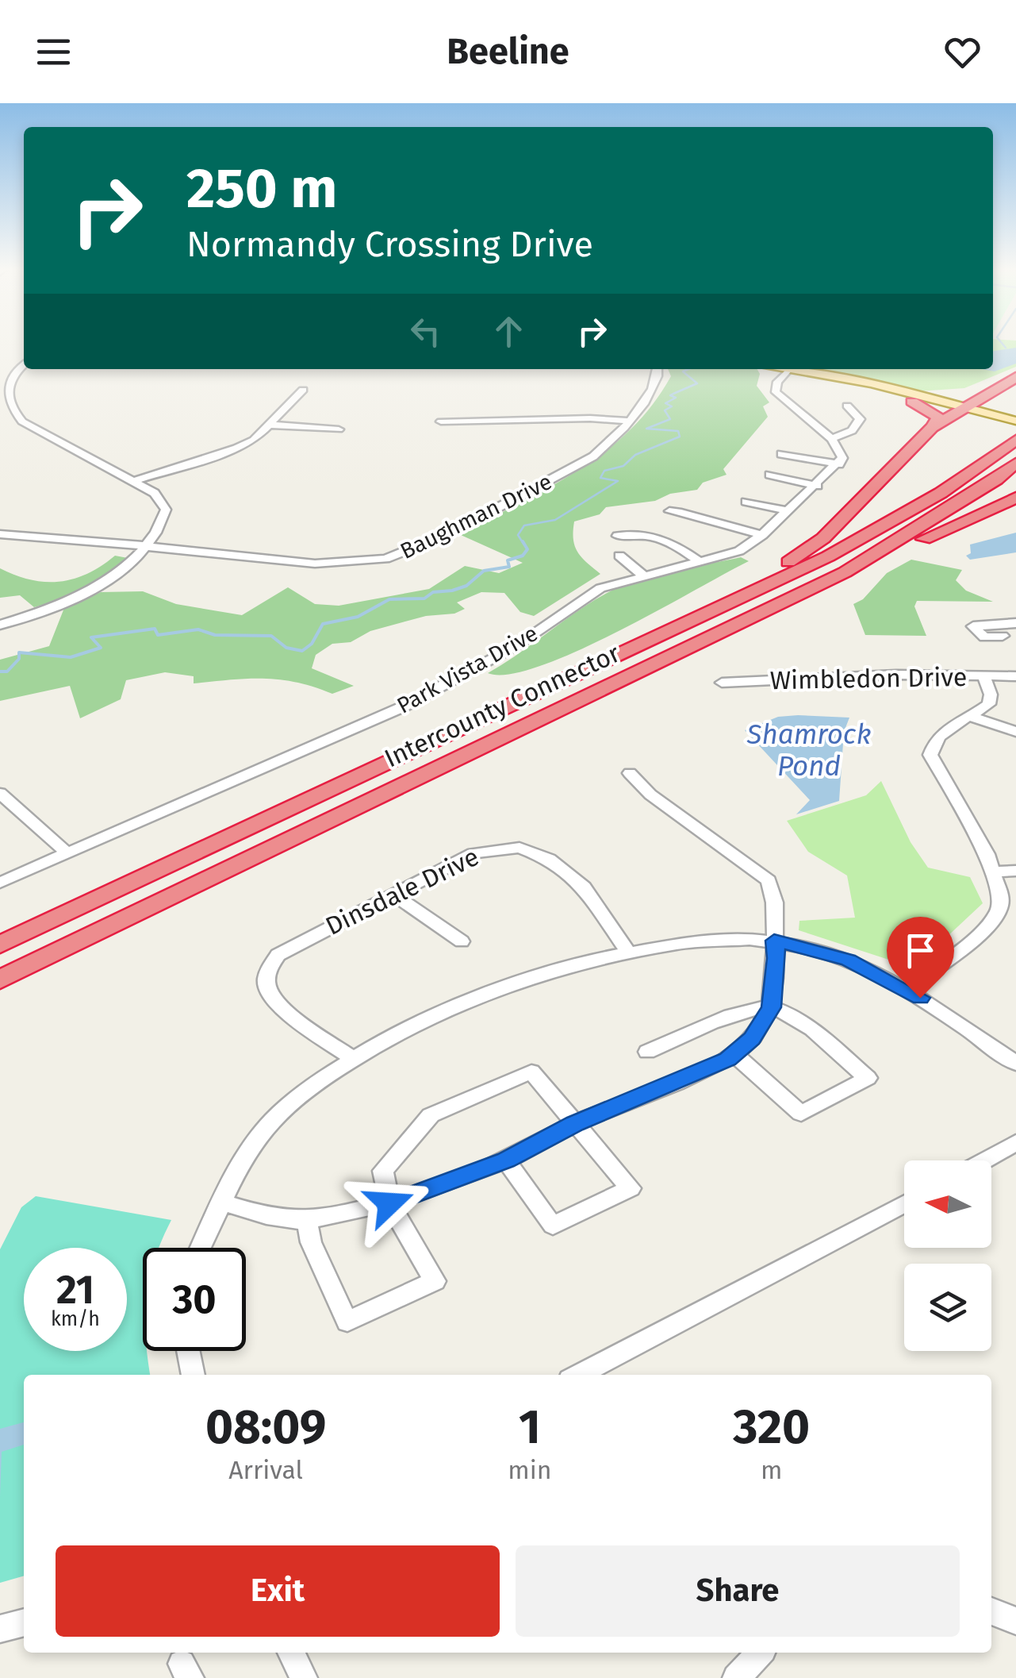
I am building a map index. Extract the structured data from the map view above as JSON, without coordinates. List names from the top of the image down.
{
  "streets": {
    "highway": ["Intercounty Connector"],
    "street": [
      "Baughman Drive",
      "Park Vista Drive",
      "Wimbledon Drive",
      "Dinsdale Drive"
    ]
  },
  "water": ["Shamrock Pond"],
  "north": "left",
  "page": {
    "header": "Beeline",
    "turn": ["250 m", "Normandy Crossing Drive"],
    "speed": "21 km/h",
    "limit": "30",
    "eta": [
      "08:09",
      "Arrival",
      "1",
      "min",
      "320",
      "m"
    ],
    "buttons": ["Exit", "Share"]
  }
}
